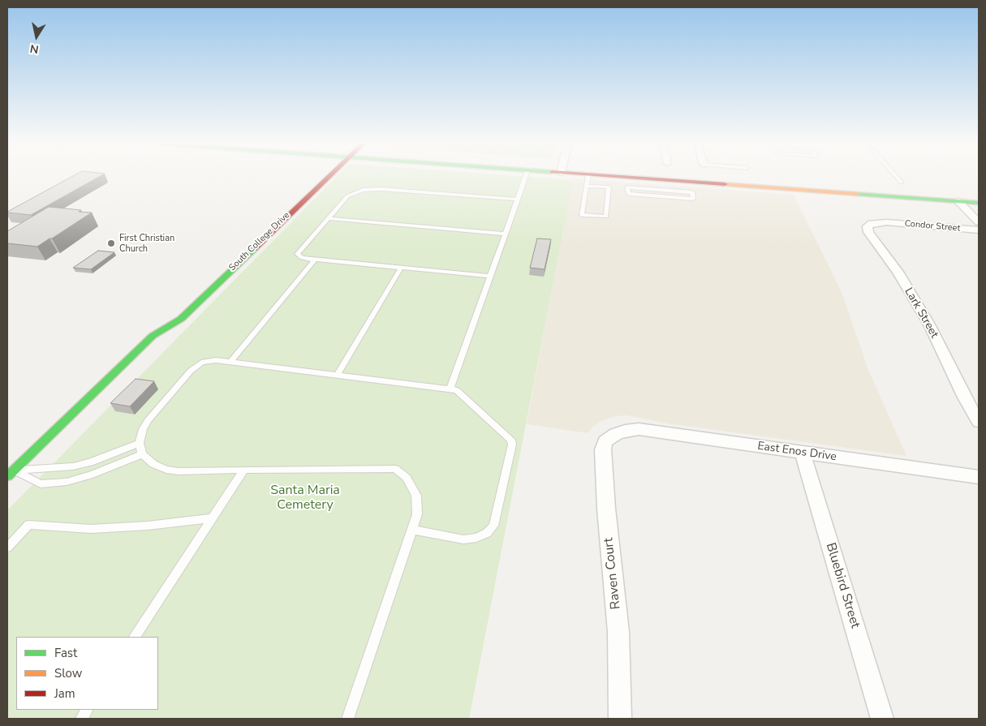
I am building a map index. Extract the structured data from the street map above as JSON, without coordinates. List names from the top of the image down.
{
  "streets": {
    "street": [
      "Condor Street",
      "South College Drive",
      "Lark Street",
      "East Enos Drive",
      "Raven Court",
      "Bluebird Street"
    ]
  },
  "crossings": [
    ["Condor Street", "Lark Street"],
    ["East Enos Drive", "Raven Court"],
    ["East Enos Drive", "Bluebird Street"]
  ],
  "parks": ["Santa Maria Cemetery"],
  "places": ["First Christian Church"],
  "legend": ["Fast", "Slow", "Jam"],
  "north": "bottom"
}
